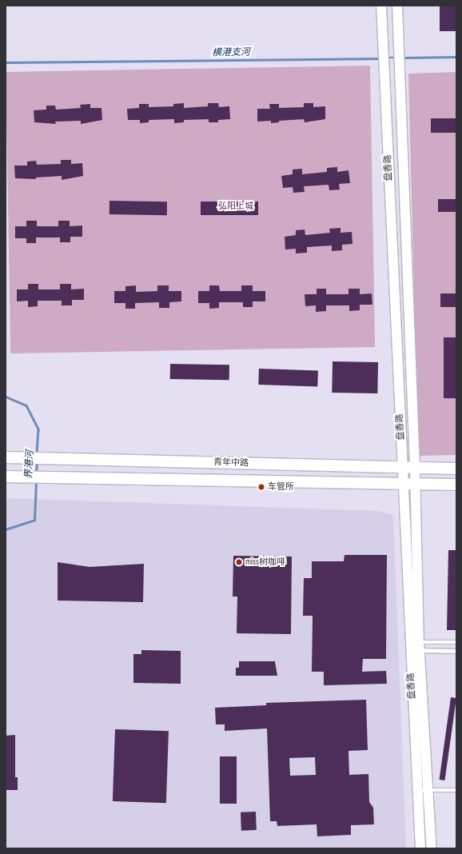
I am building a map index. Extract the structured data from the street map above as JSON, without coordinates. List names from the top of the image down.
{
  "streets": {
    "main road": ["青年中路"],
    "street": ["盘香路"]
  },
  "crossings": [
    ["盘香路", "青年中路"]
  ],
  "water": ["横港支河", "界港河"],
  "parks": ["弘阳上城"],
  "places": ["车管所", "miss树咖啡"]
}
